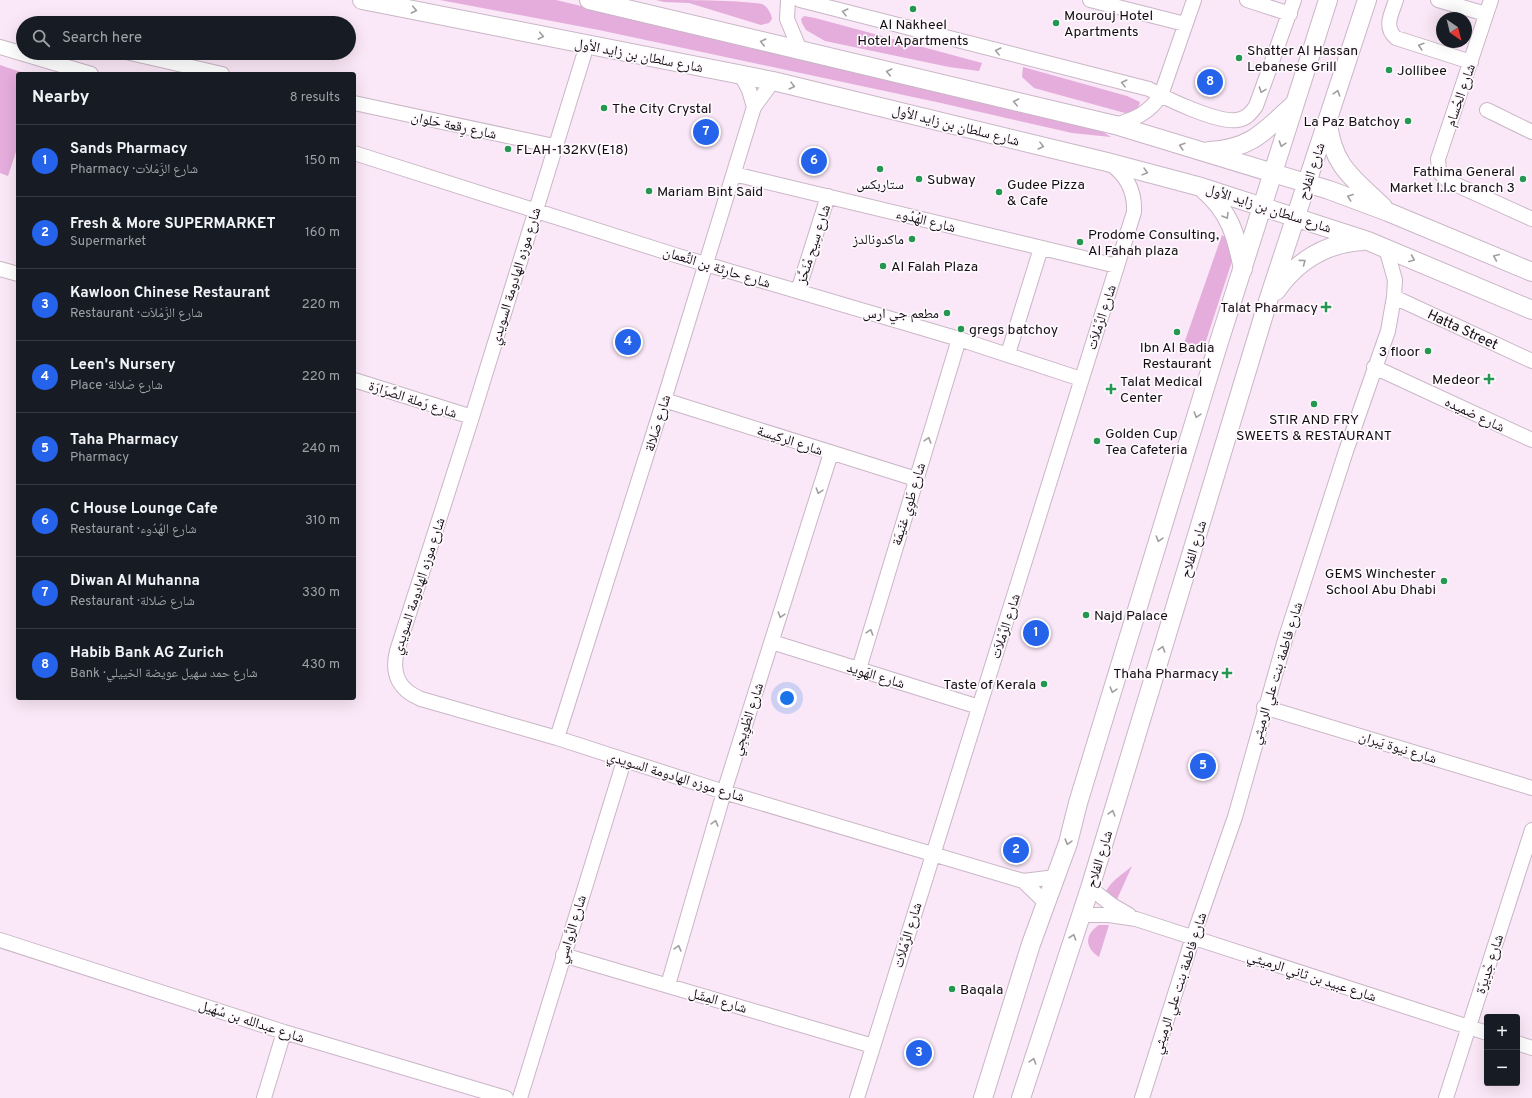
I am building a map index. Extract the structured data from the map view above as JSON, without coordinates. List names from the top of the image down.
{
  "streets": {
    "main road": ["شارع سلطان بن زايد الأول", "شارع الفلاح"],
    "street": [
      "شارع الحُسام",
      "شارع رِقعة حَلوان",
      "شارع الهُدُوء",
      "شارع سِيح مْنَحَّز",
      "شارع حارِثة بن النُّعمان",
      "شارع موزه الهادومة السويدي",
      "شارع الرَّمْلاَت",
      "Hatta Street",
      "شارع رَملة الصَّرَارَة",
      "شارع ضميده",
      "شارع صَلالة",
      "شارع الركيسة",
      "شارع طَوِي غنَيمَة",
      "شارع فاطمة بنت علي الرميثي",
      "شارع الهَوِيد",
      "شارع الطْوِيجِي",
      "شارع نيوة يَبران",
      "شارع الرَّواسِي",
      "شارع جْدِيرَة",
      "شارع عبيد بن ثاني الرميثي",
      "شارع المِشَل",
      "شارع عبدالله بن سُهَيل"
    ]
  },
  "crossings": [
    ["شارع سلطان بن زايد الأول", "شارع الفلاح"],
    ["شارع سلطان بن زايد الأول", "شارع موزه الهادومة السويدي"],
    ["شارع سلطان بن زايد الأول", "شارع الرَّمْلاَت"],
    ["شارع سلطان بن زايد الأول", "شارع صَلالة"],
    ["شارع سلطان بن زايد الأول", "شارع فاطمة بنت علي الرميثي"],
    ["شارع رِقعة حَلوان", "شارع موزه الهادومة السويدي"],
    ["شارع الفلاح", "شارع عبيد بن ثاني الرميثي"],
    ["شارع الهُدُوء", "شارع سِيح مْنَحَّز"],
    ["شارع الهُدُوء", "شارع الرَّمْلاَت"],
    ["شارع الهُدُوء", "شارع صَلالة"],
    ["شارع سِيح مْنَحَّز", "شارع حارِثة بن النُّعمان"],
    ["شارع حارِثة بن النُّعمان", "شارع موزه الهادومة السويدي"],
    ["شارع حارِثة بن النُّعمان", "شارع الرَّمْلاَت"],
    ["شارع حارِثة بن النُّعمان", "شارع صَلالة"],
    ["شارع حارِثة بن النُّعمان", "شارع طَوِي غنَيمَة"],
    ["شارع موزه الهادومة السويدي", "شارع الرَّمْلاَت"],
    ["شارع موزه الهادومة السويدي", "شارع رَملة الصَّرَارَة"],
    ["شارع موزه الهادومة السويدي", "شارع صَلالة"],
    ["شارع موزه الهادومة السويدي", "شارع الطْوِيجِي"],
    ["شارع موزه الهادومة السويدي", "شارع الرَّواسِي"],
    ["شارع الرَّمْلاَت", "شارع الهَوِيد"],
    ["شارع الرَّمْلاَت", "شارع المِشَل"],
    ["Hatta Street", "شارع فاطمة بنت علي الرميثي"],
    ["شارع ضميده", "شارع فاطمة بنت علي الرميثي"],
    ["شارع صَلالة", "شارع الركيسة"],
    ["شارع الركيسة", "شارع طَوِي غنَيمَة"],
    ["شارع الركيسة", "شارع الطْوِيجِي"],
    ["شارع طَوِي غنَيمَة", "شارع الهَوِيد"],
    ["شارع فاطمة بنت علي الرميثي", "شارع نيوة يَبران"],
    ["شارع فاطمة بنت علي الرميثي", "شارع عبيد بن ثاني الرميثي"],
    ["شارع الهَوِيد", "شارع الطْوِيجِي"],
    ["شارع الطْوِيجِي", "شارع المِشَل"],
    ["شارع الرَّواسِي", "شارع المِشَل"],
    ["شارع جْدِيرَة", "شارع عبيد بن ثاني الرميثي"]
  ],
  "one_way": ["شارع طَوِي غنَيمَة"],
  "places": {
    "other": [
      "Al Nakheel Hotel Apartments",
      "Mourouj Hotel Apartments",
      "Shatter Al Hassan Lebanese Grill",
      "Jollibee",
      "The City Crystal",
      "La Paz Batchoy",
      "FLAH-132KV(E18)",
      "ستاربكس",
      "Subway",
      "Fathima General Market l.l.c branch 3",
      "Mariam Bint Said",
      "Gudee Pizza & Cafe",
      "ماكدونالدز",
      "Prodome Consulting, Al Fahah plaza",
      "Al Falah Plaza",
      "مطعم جي ارس",
      "gregs batchoy",
      "Ibn Al Badia Restaurant",
      "3 floor",
      "STIR AND FRY SWEETS & RESTAURANT",
      "Golden Cup Tea Cafeteria",
      "GEMS Winchester School Abu Dhabi",
      "Najd Palace",
      "Taste of Kerala",
      "Baqala"
    ],
    "health": [
      "Talat Pharmacy",
      "Medeor",
      "Talat Medical Center",
      "Thaha Pharmacy"
    ]
  },
  "north": "bottom right",
  "page": {
    "search": "Search here",
    "pins": [
      "8",
      "7",
      "6",
      "4",
      "1",
      "5",
      "2",
      "3"
    ],
    "heading": ["Nearby", "8 results"],
    "list": [
      {
        "mark": "1",
        "name": "Sands Pharmacy",
        "note": "Pharmacy · شارع الرَّمْلاَت",
        "value": "150 m"
      },
      {
        "mark": "2",
        "name": "Fresh & More SUPERMARKET",
        "note": "Supermarket",
        "value": "160 m"
      },
      {
        "mark": "3",
        "name": "Kawloon Chinese Restaurant",
        "note": "Restaurant · شارع الرَّمْلاَت",
        "value": "220 m"
      },
      {
        "mark": "4",
        "name": "Leen's Nursery",
        "note": "Place · شارع صَلالة",
        "value": "220 m"
      },
      {
        "mark": "5",
        "name": "Taha Pharmacy",
        "note": "Pharmacy",
        "value": "240 m"
      },
      {
        "mark": "6",
        "name": "C House Lounge Cafe",
        "note": "Restaurant · شارع الهُدُوء",
        "value": "310 m"
      },
      {
        "mark": "7",
        "name": "Diwan Al Muhanna",
        "note": "Restaurant · شارع صَلالة",
        "value": "330 m"
      },
      {
        "mark": "8",
        "name": "Habib Bank AG Zurich",
        "note": "Bank · شارع حمد سهيل عويضة الخييلي",
        "value": "430 m"
      }
    ],
    "map_buttons": ["+", "−"]
  }
}
